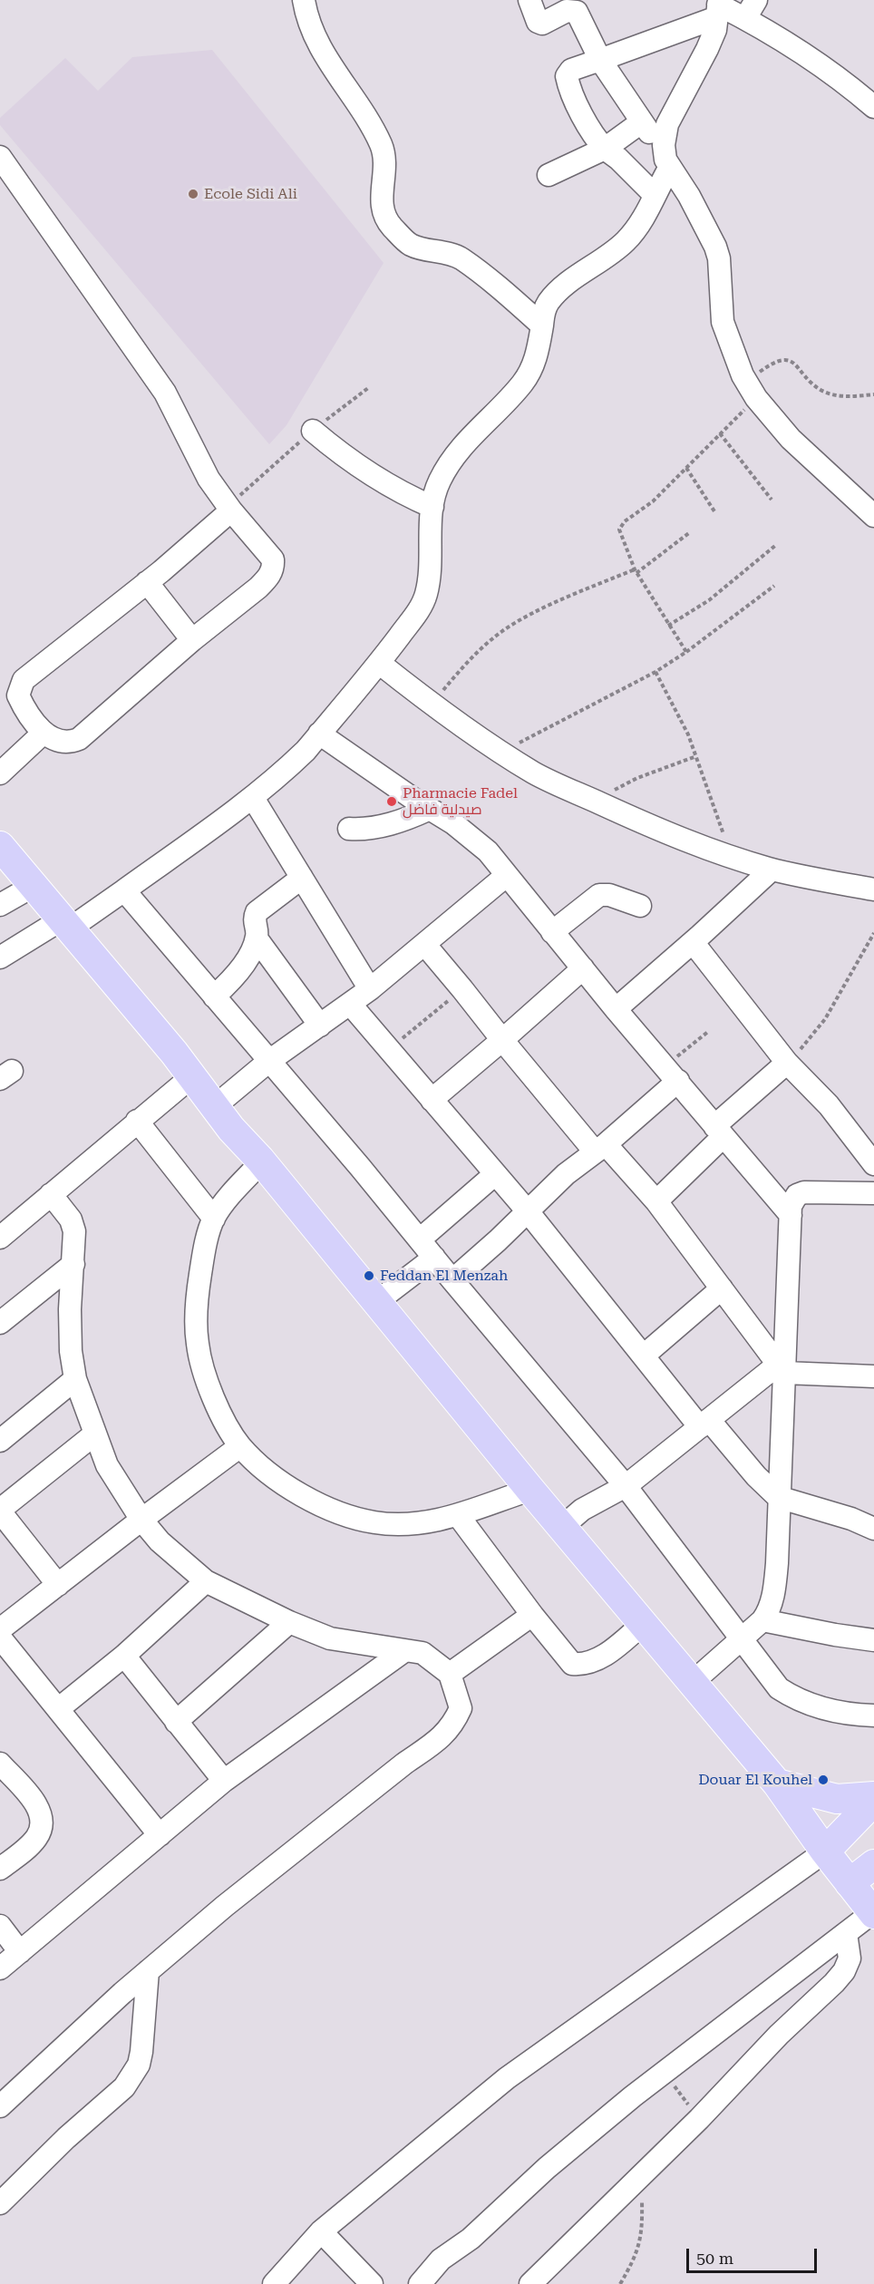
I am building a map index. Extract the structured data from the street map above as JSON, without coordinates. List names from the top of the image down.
{
  "places": [
    "Ecole Sidi Ali",
    "Pharmacie Fadel صيدلية فاضل",
    "Feddan El Menzah",
    "Douar El Kouhel"
  ],
  "scale_bar": "50 m"
}
